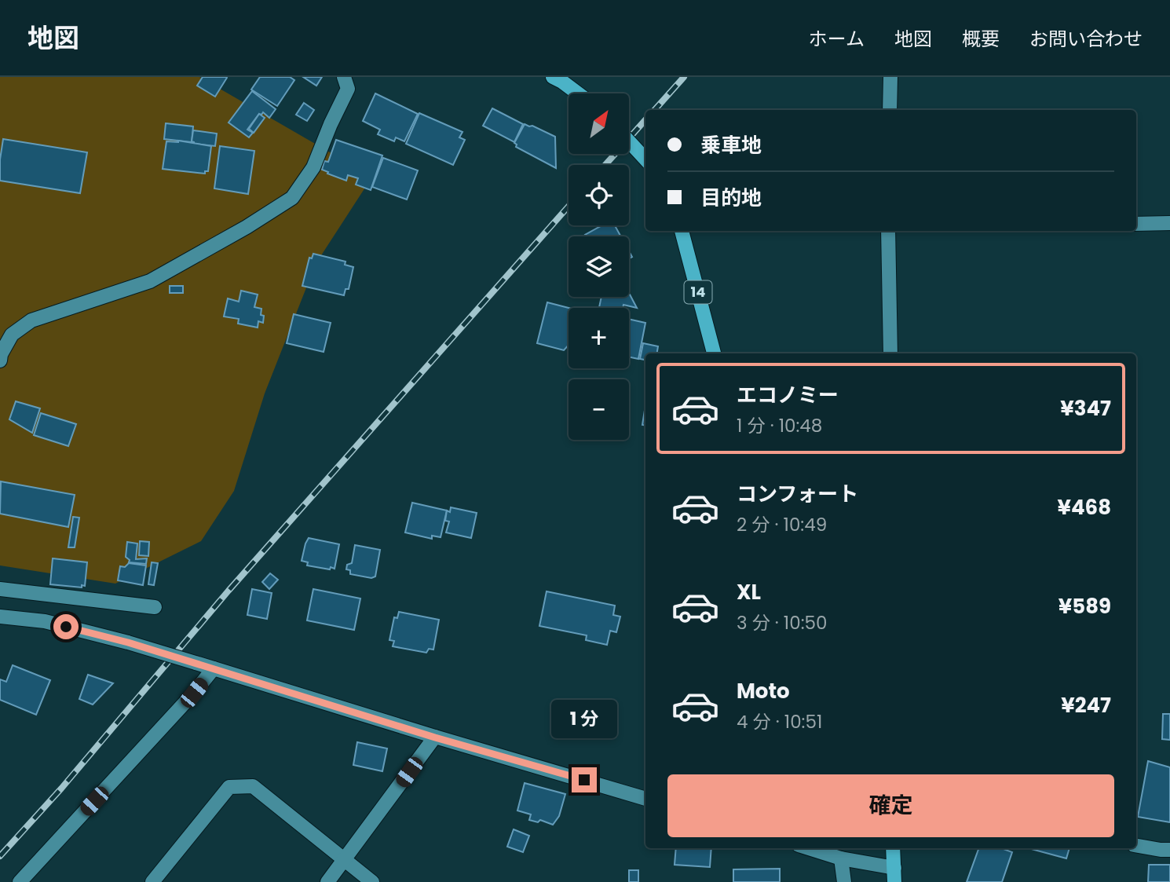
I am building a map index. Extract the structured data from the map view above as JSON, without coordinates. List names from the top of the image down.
{
  "streets": {
    "main road": ["14"]
  },
  "north": "top right",
  "page": {
    "header": "地図",
    "nav": [
      "ホーム",
      "地図",
      "概要",
      "お問い合わせ"
    ],
    "map_buttons": ["+", "−"],
    "banner": ["乗車地", "目的地"],
    "list": [
      {
        "name": "エコノミー",
        "note": "1 分 · 10:48",
        "value": "¥347"
      },
      {
        "name": "コンフォート",
        "note": "2 分 · 10:49",
        "value": "¥468"
      },
      {
        "name": "XL",
        "note": "3 分 · 10:50",
        "value": "¥589"
      },
      {
        "name": "Moto",
        "note": "4 分 · 10:51",
        "value": "¥247"
      }
    ],
    "bubble": "1 分",
    "buttons": "確定"
  }
}
